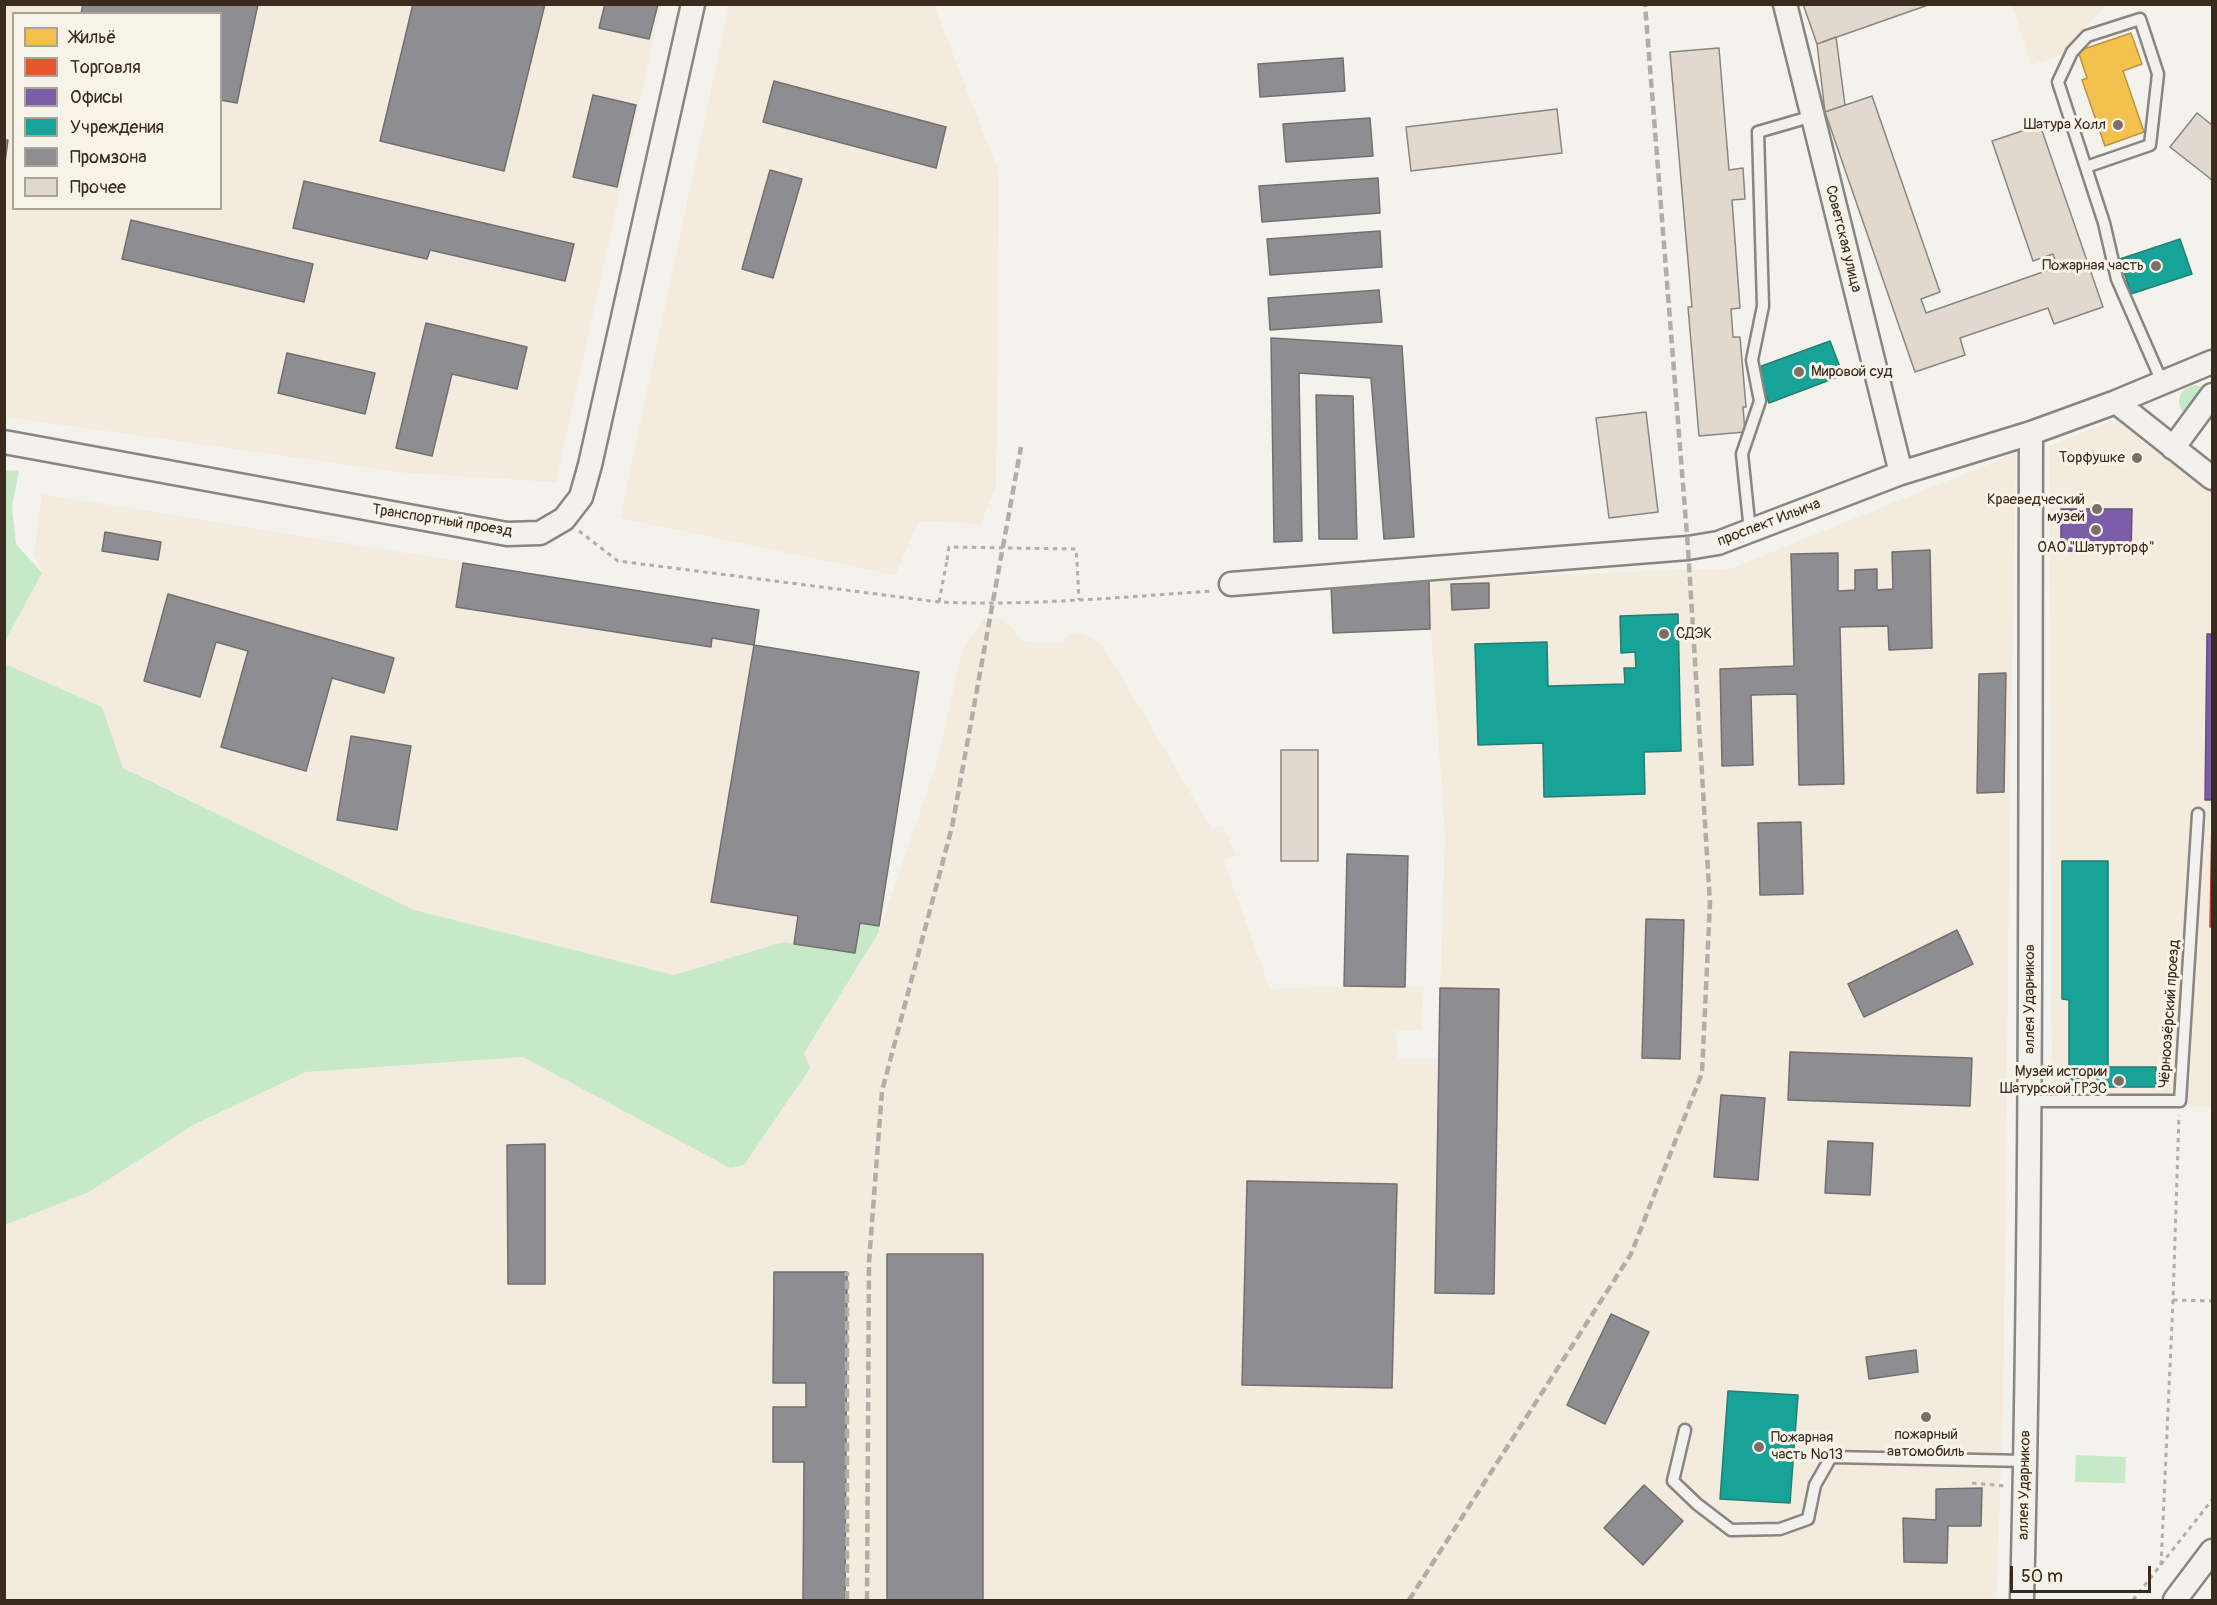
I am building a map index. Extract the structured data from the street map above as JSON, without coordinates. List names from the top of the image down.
{
  "streets": {
    "street": [
      "Советская улица",
      "Транспортный проезд",
      "проспект Ильича",
      "аллея Ударников"
    ],
    "lane": ["Чёрноозёрский проезд"]
  },
  "crossings": [
    ["Советская улица", "проспект Ильича"],
    ["проспект Ильича", "аллея Ударников"],
    ["аллея Ударников", "Чёрноозёрский проезд"]
  ],
  "places": [
    "Шатура Холл",
    "Пожарная часть",
    "Мировой суд",
    "Торфушке",
    "Краеведческий музей",
    "ОАО \"Шатурторф\"",
    "СДЭК",
    "Музей истории Шатурской ГРЭС",
    "пожарный автомобиль",
    "Пожарная часть №13"
  ],
  "legend": [
    "Жильё",
    "Торговля",
    "Офисы",
    "Учреждения",
    "Промзона",
    "Прочее"
  ],
  "scale_bar": "50 m"
}
